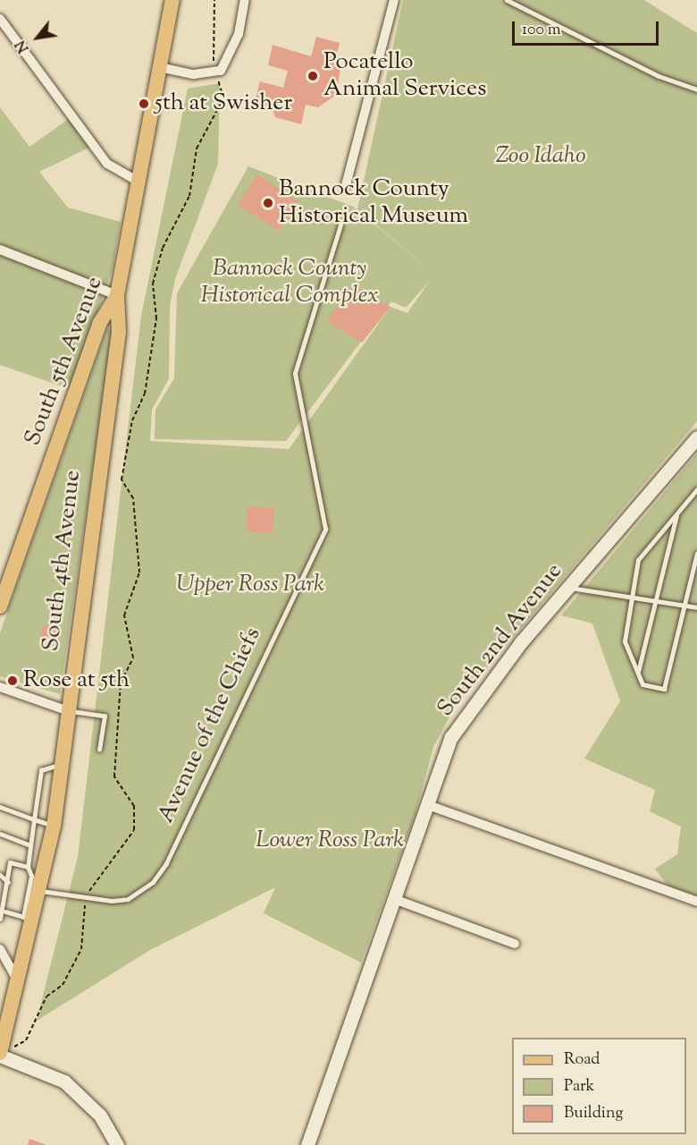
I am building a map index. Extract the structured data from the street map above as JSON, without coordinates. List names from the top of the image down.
{
  "streets": {
    "main road": ["South 5th Avenue", "South 4th Avenue"],
    "street": ["South 2nd Avenue"],
    "lane": ["Avenue of the Chiefs"]
  },
  "crossings": [
    ["South 5th Avenue", "South 4th Avenue"],
    ["South 4th Avenue", "Avenue of the Chiefs"]
  ],
  "parks": [
    "Zoo Idaho",
    "Bannock County Historical Complex",
    "Upper Ross Park",
    "Lower Ross Park"
  ],
  "places": [
    "Pocatello Animal Services",
    "5th at Swisher",
    "Bannock County Historical Museum",
    "Rose at 5th"
  ],
  "legend": ["Road", "Park", "Building"],
  "scale_bar": "100 m",
  "north": "bottom left"
}
